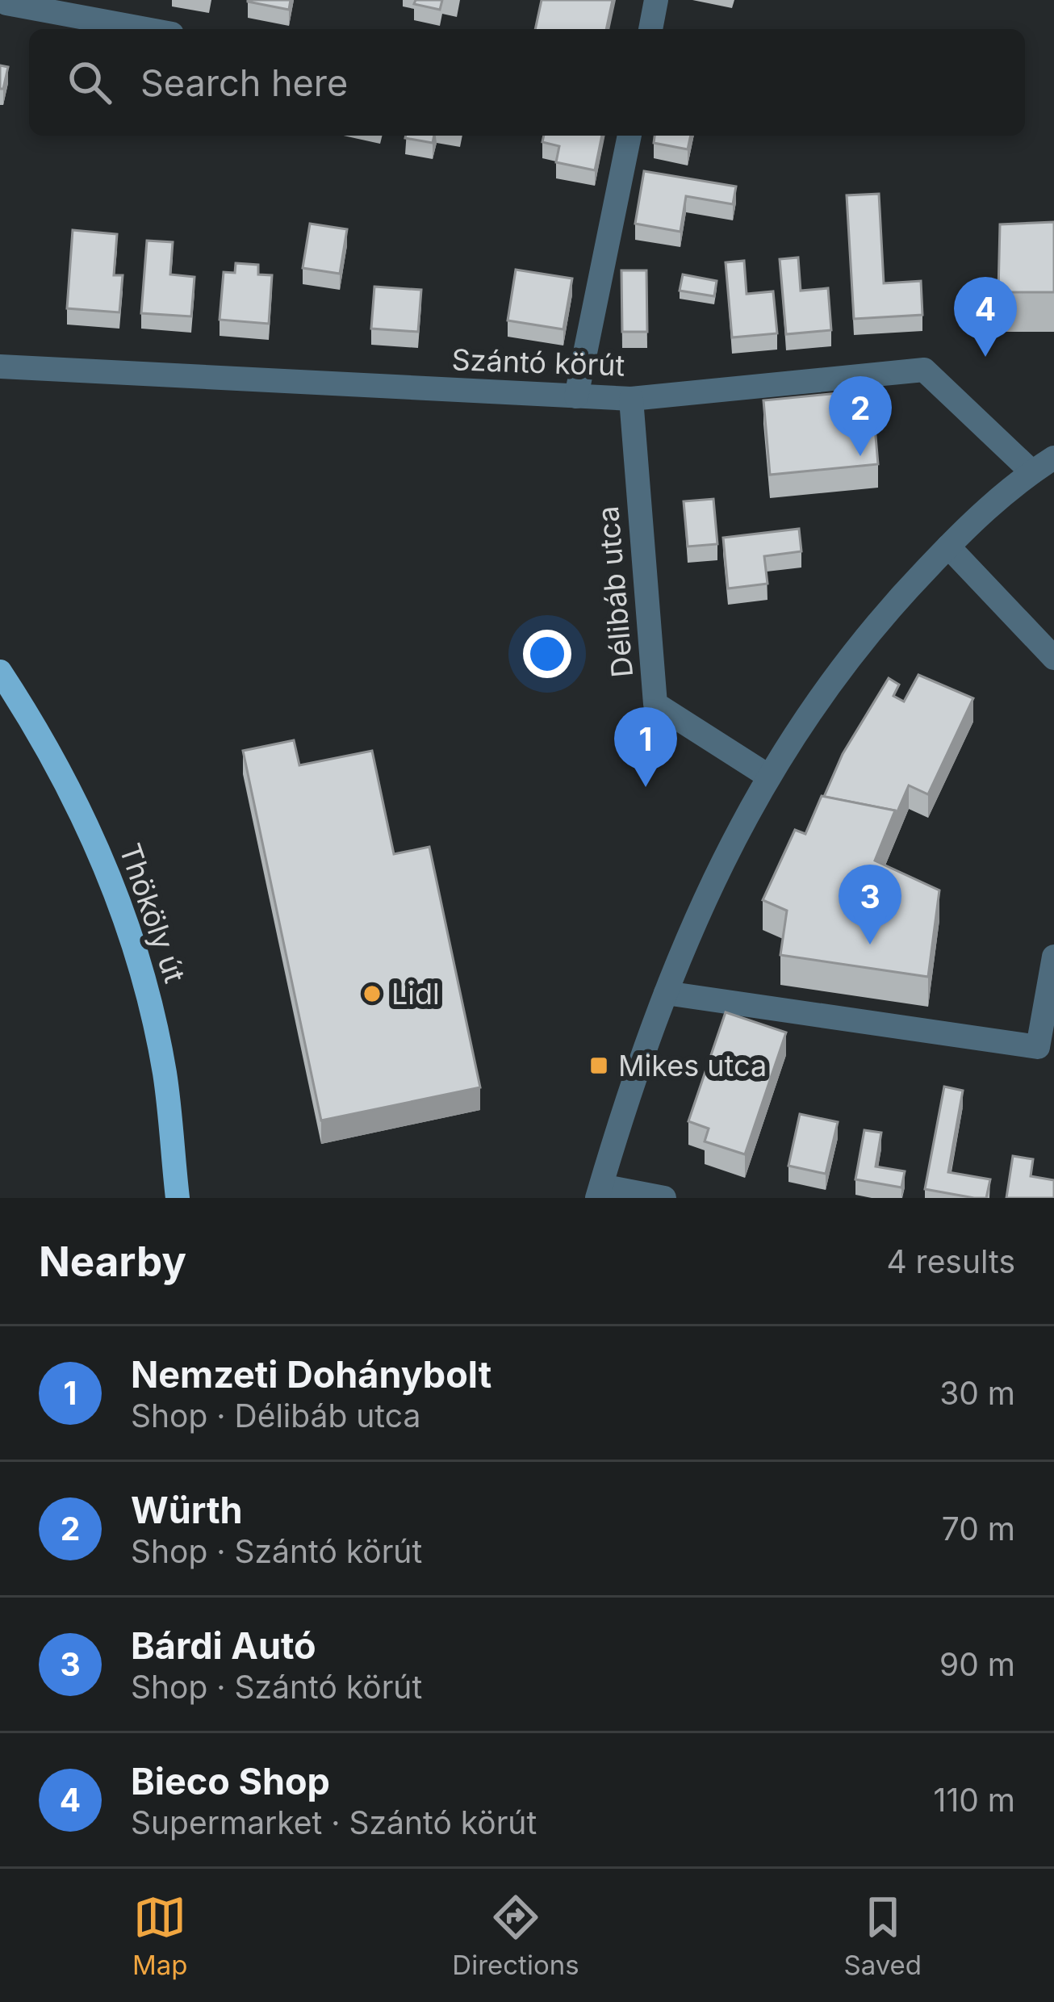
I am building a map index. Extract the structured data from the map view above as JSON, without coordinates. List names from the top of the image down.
{
  "streets": {
    "main road": ["Thököly út"],
    "street": ["Szántó körút", "Délibáb utca"]
  },
  "crossings": [
    ["Szántó körút", "Délibáb utca"]
  ],
  "places": {
    "other": ["Lidl"],
    "transit": ["Mikes utca"]
  },
  "page": {
    "search": "Search here",
    "pins": [
      "4",
      "2",
      "1",
      "3"
    ],
    "heading": ["Nearby", "4 results"],
    "list": [
      {
        "mark": "1",
        "name": "Nemzeti Dohánybolt",
        "note": "Shop · Délibáb utca",
        "value": "30 m"
      },
      {
        "mark": "2",
        "name": "Würth",
        "note": "Shop · Szántó körút",
        "value": "70 m"
      },
      {
        "mark": "3",
        "name": "Bárdi Autó",
        "note": "Shop · Szántó körút",
        "value": "90 m"
      },
      {
        "mark": "4",
        "name": "Bieco Shop",
        "note": "Supermarket · Szántó körút",
        "value": "110 m"
      }
    ],
    "nav": ["Map", "Directions", "Saved"]
  }
}
